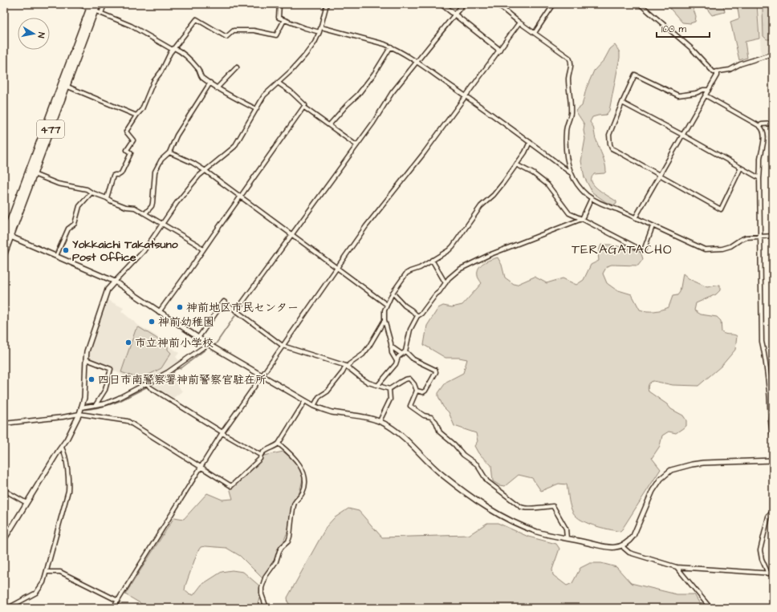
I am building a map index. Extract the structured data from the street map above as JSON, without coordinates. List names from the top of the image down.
{
  "streets": {
    "highway": ["477"]
  },
  "districts": ["TERAGATACHO"],
  "places": [
    "Yokkaichi Takatsuno Post Office",
    "神前地区市民センター",
    "神前幼稚園",
    "市立神前小学校",
    "四日市南警察署神前警察官駐在所"
  ],
  "scale_bar": "100 m",
  "north": "right"
}
